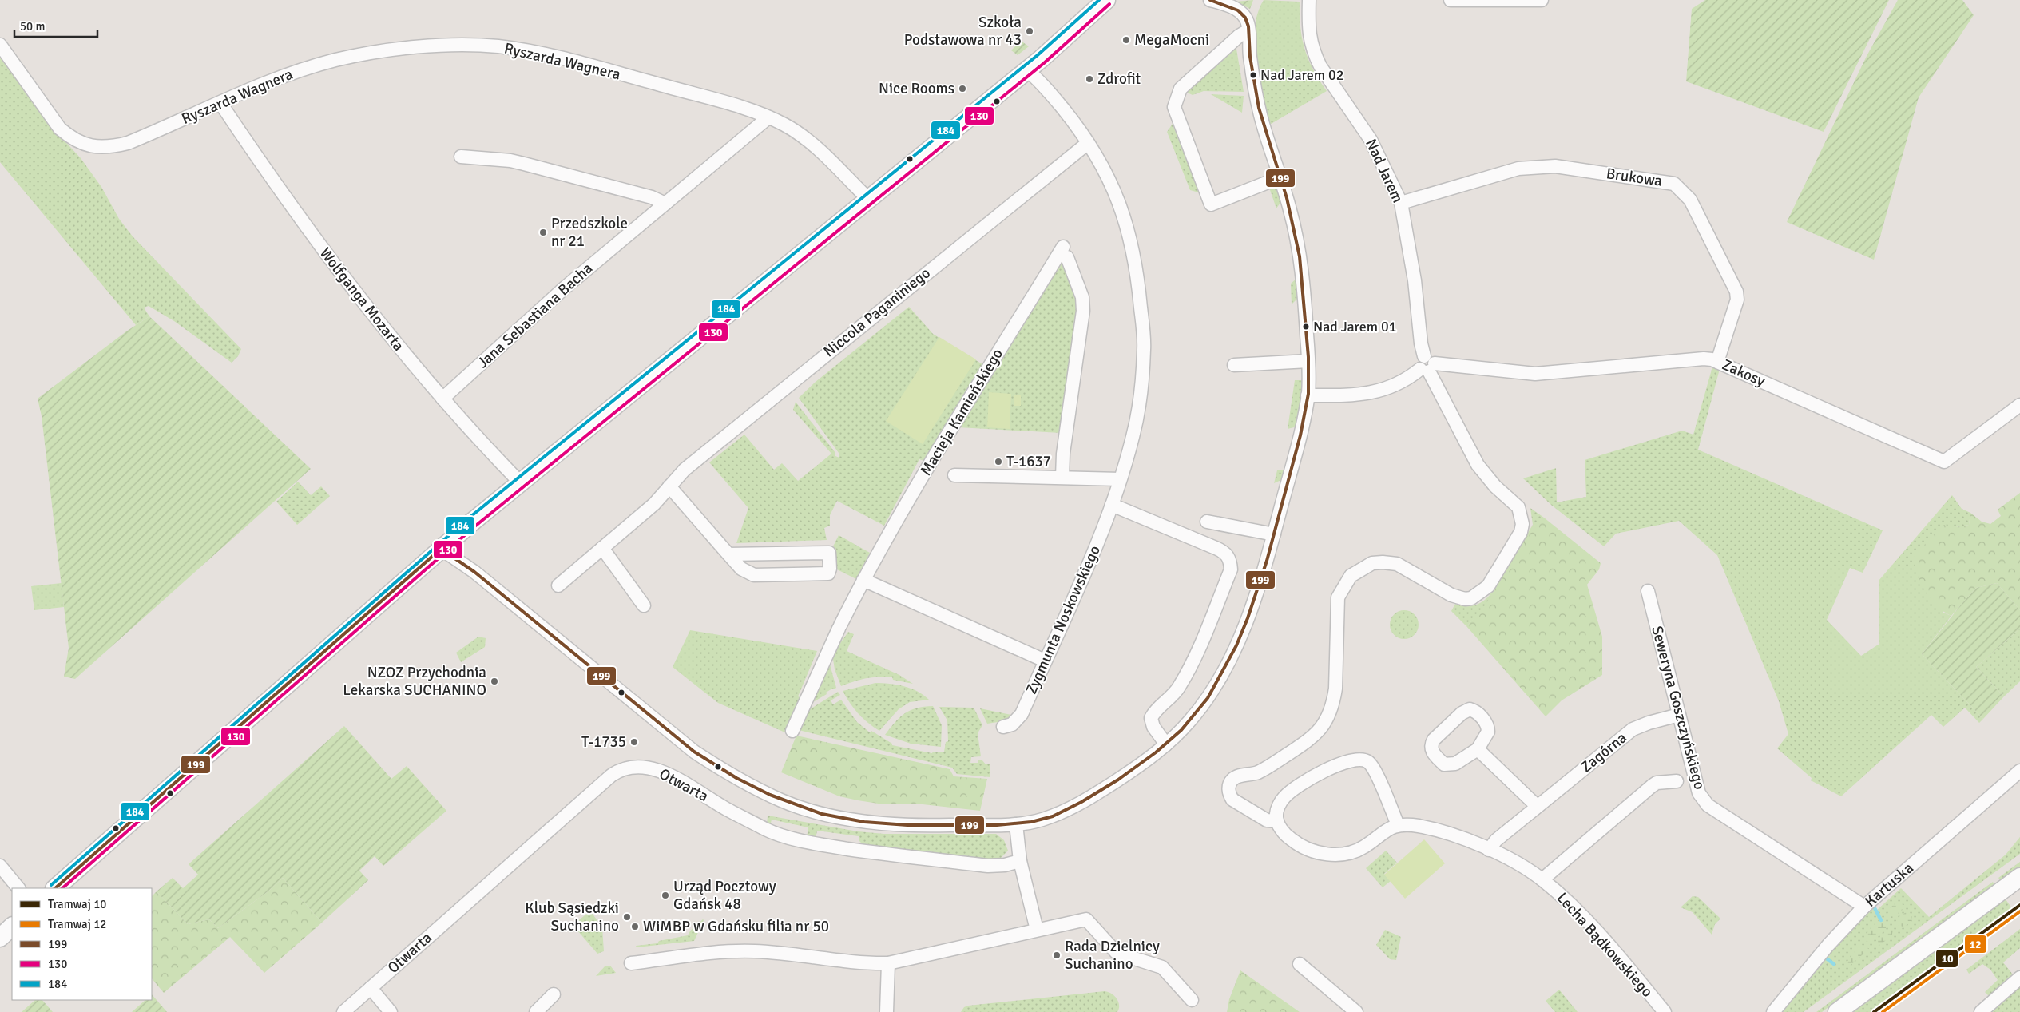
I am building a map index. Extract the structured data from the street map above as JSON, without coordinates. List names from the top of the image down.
{
  "streets": {
    "street": [
      "Ryszarda Wagnera",
      "Nad Jarem",
      "Brukowa",
      "Wolfganga Mozarta",
      "Niccola Paganiniego",
      "Jana Sebastiana Bacha",
      "Zakosy",
      "Macieja Kamieńskiego",
      "Zygmunta Noskowskiego",
      "Seweryna Goszczyńskiego",
      "Zagórna",
      "Otwarta",
      "Kartuska",
      "Lecha Bądkowskiego"
    ]
  },
  "crossings": [
    ["Ryszarda Wagnera", "Wolfganga Mozarta"],
    ["Ryszarda Wagnera", "Jana Sebastiana Bacha"],
    ["Nad Jarem", "Brukowa"],
    ["Nad Jarem", "Zakosy"],
    ["Brukowa", "Zakosy"],
    ["Wolfganga Mozarta", "Jana Sebastiana Bacha"],
    ["Niccola Paganiniego", "Zygmunta Noskowskiego"],
    ["Macieja Kamieńskiego", "Zygmunta Noskowskiego"],
    ["Seweryna Goszczyńskiego", "Zagórna"],
    ["Seweryna Goszczyńskiego", "Kartuska"],
    ["Zagórna", "Lecha Bądkowskiego"]
  ],
  "places": [
    "Szkoła Podstawowa nr 43",
    "MegaMocni",
    "Nad Jarem 02",
    "Zdrofit",
    "Nice Rooms",
    "Przedszkole nr 21",
    "Nad Jarem 01",
    "T-1637",
    "NZOZ Przychodnia Lekarska SUCHANINO",
    "T-1735",
    "Urząd Pocztowy Gdańsk 48",
    "Klub Sąsiedzki Suchanino",
    "WiMBP w Gdańsku filia nr 50",
    "Rada Dzielnicy Suchanino"
  ],
  "lines": [
    "transit line 199",
    "transit line 184",
    "transit line 130",
    "tram line 10",
    "tram line 12"
  ],
  "legend": [
    "Tramwaj 10",
    "Tramwaj 12",
    "199",
    "130",
    "184"
  ],
  "scale_bar": "50 m"
}
